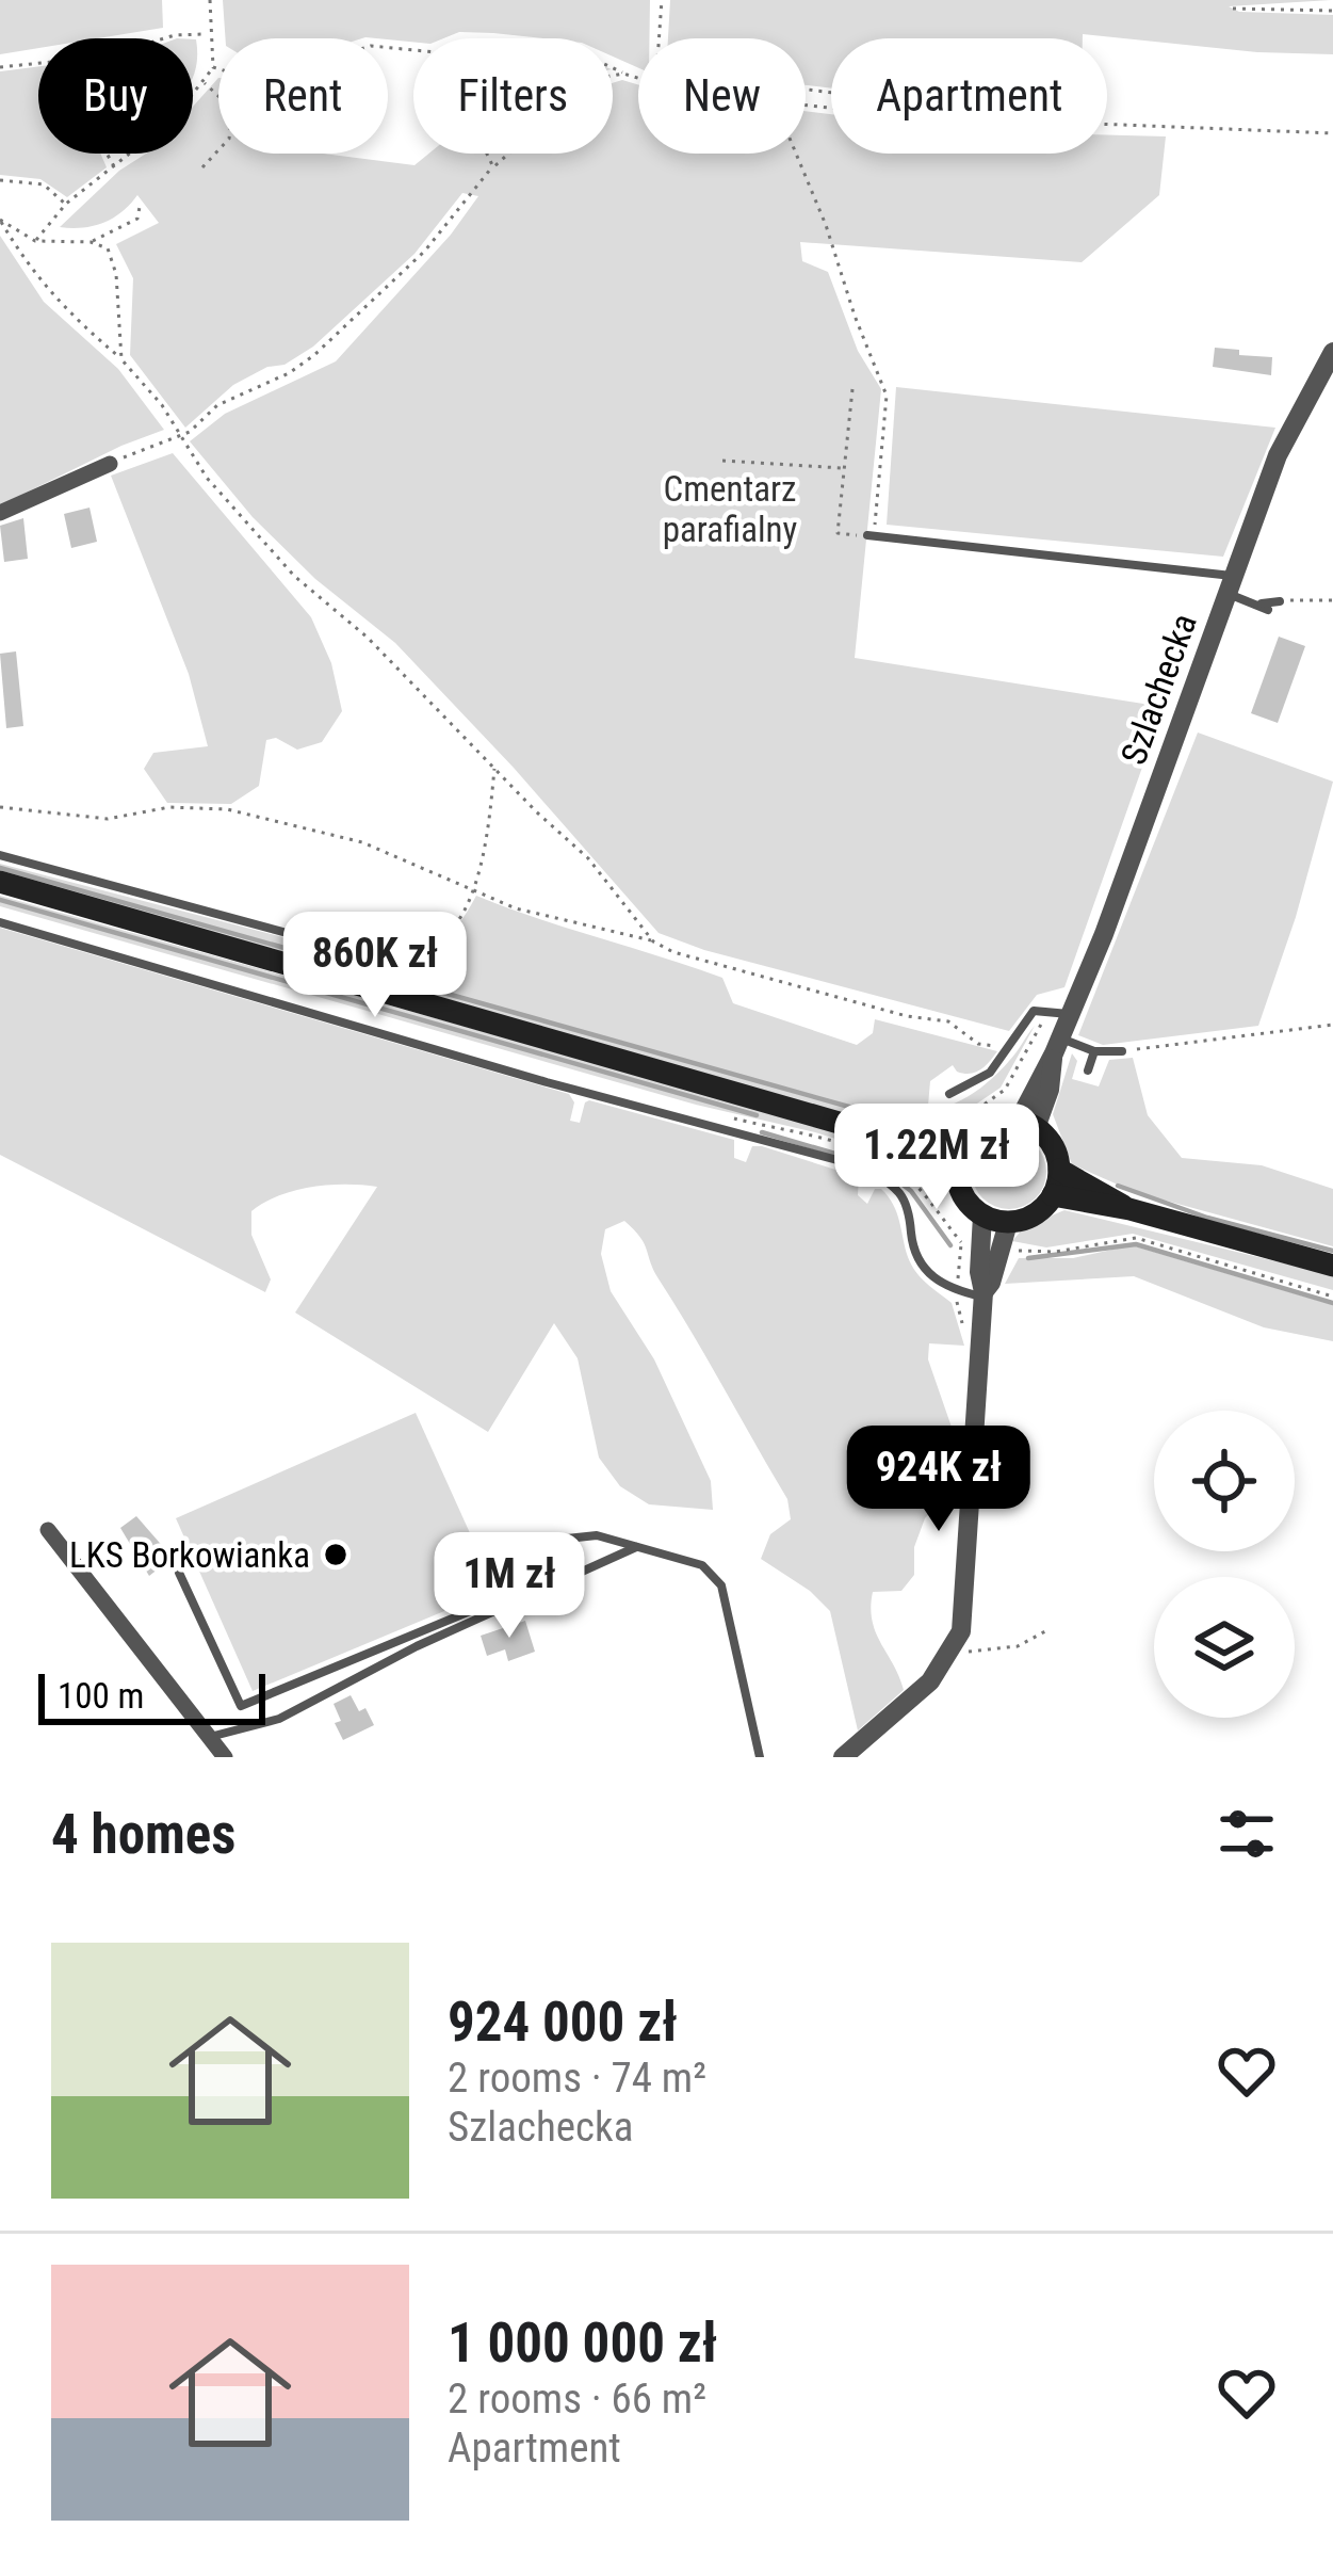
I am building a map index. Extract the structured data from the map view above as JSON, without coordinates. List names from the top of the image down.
{
  "streets": {
    "street": ["Szlachecka"]
  },
  "parks": ["Cmentarz parafialny"],
  "places": ["LKS Borkowianka"],
  "scale_bar": "100 m",
  "page": {
    "chip": [
      "Buy",
      "Rent",
      "Filters",
      "New",
      "Apartment"
    ],
    "price": [
      "860K zł",
      "1.22M zł",
      "924K zł",
      "1M zł"
    ],
    "scale": "100 m",
    "heading": "4 homes",
    "list": [
      {
        "name": "924 000 zł",
        "note": "2 rooms · 74 m² · Szlachecka"
      },
      {
        "name": "1 000 000 zł",
        "note": "2 rooms · 66 m² · Apartment"
      }
    ]
  }
}
